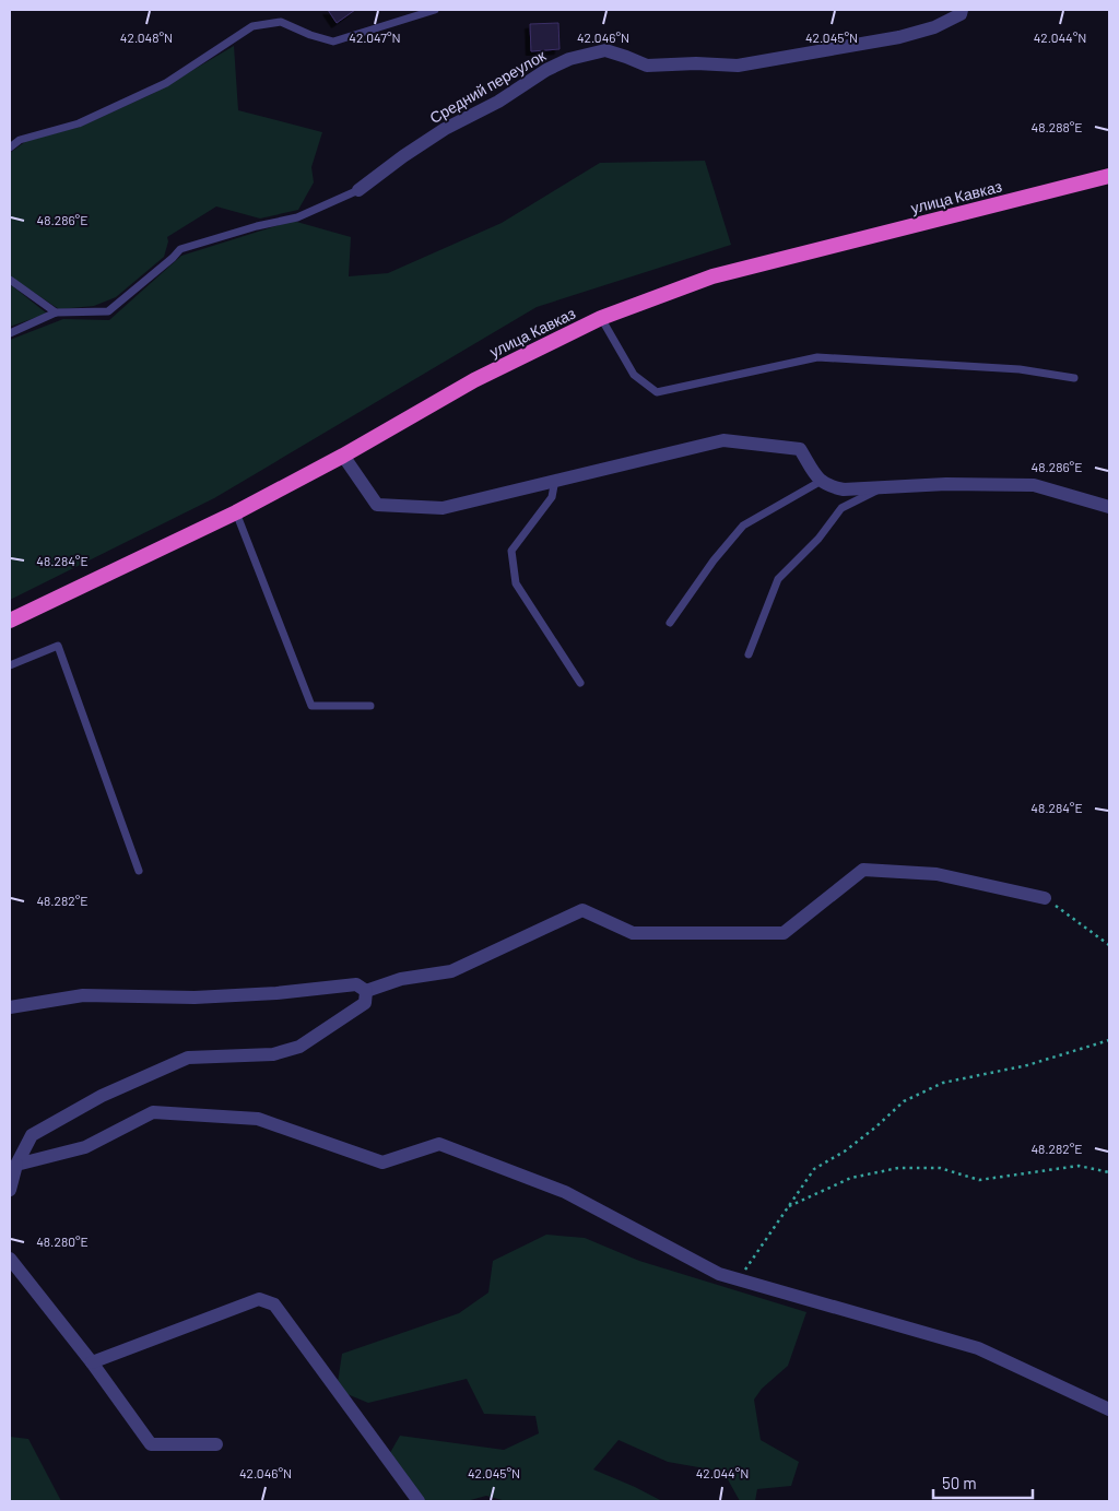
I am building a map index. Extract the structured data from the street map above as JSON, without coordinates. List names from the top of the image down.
{
  "streets": {
    "highway": ["улица Кавказ"],
    "street": ["Средний переулок"]
  },
  "scale_bar": "50 m",
  "coordinates": [
    "42.048°N",
    "42.044°N",
    "42.047°N",
    "42.046°N",
    "42.045°N",
    "48.288°E",
    "48.286°E",
    "48.284°E",
    "48.282°E",
    "48.280°E"
  ]
}
